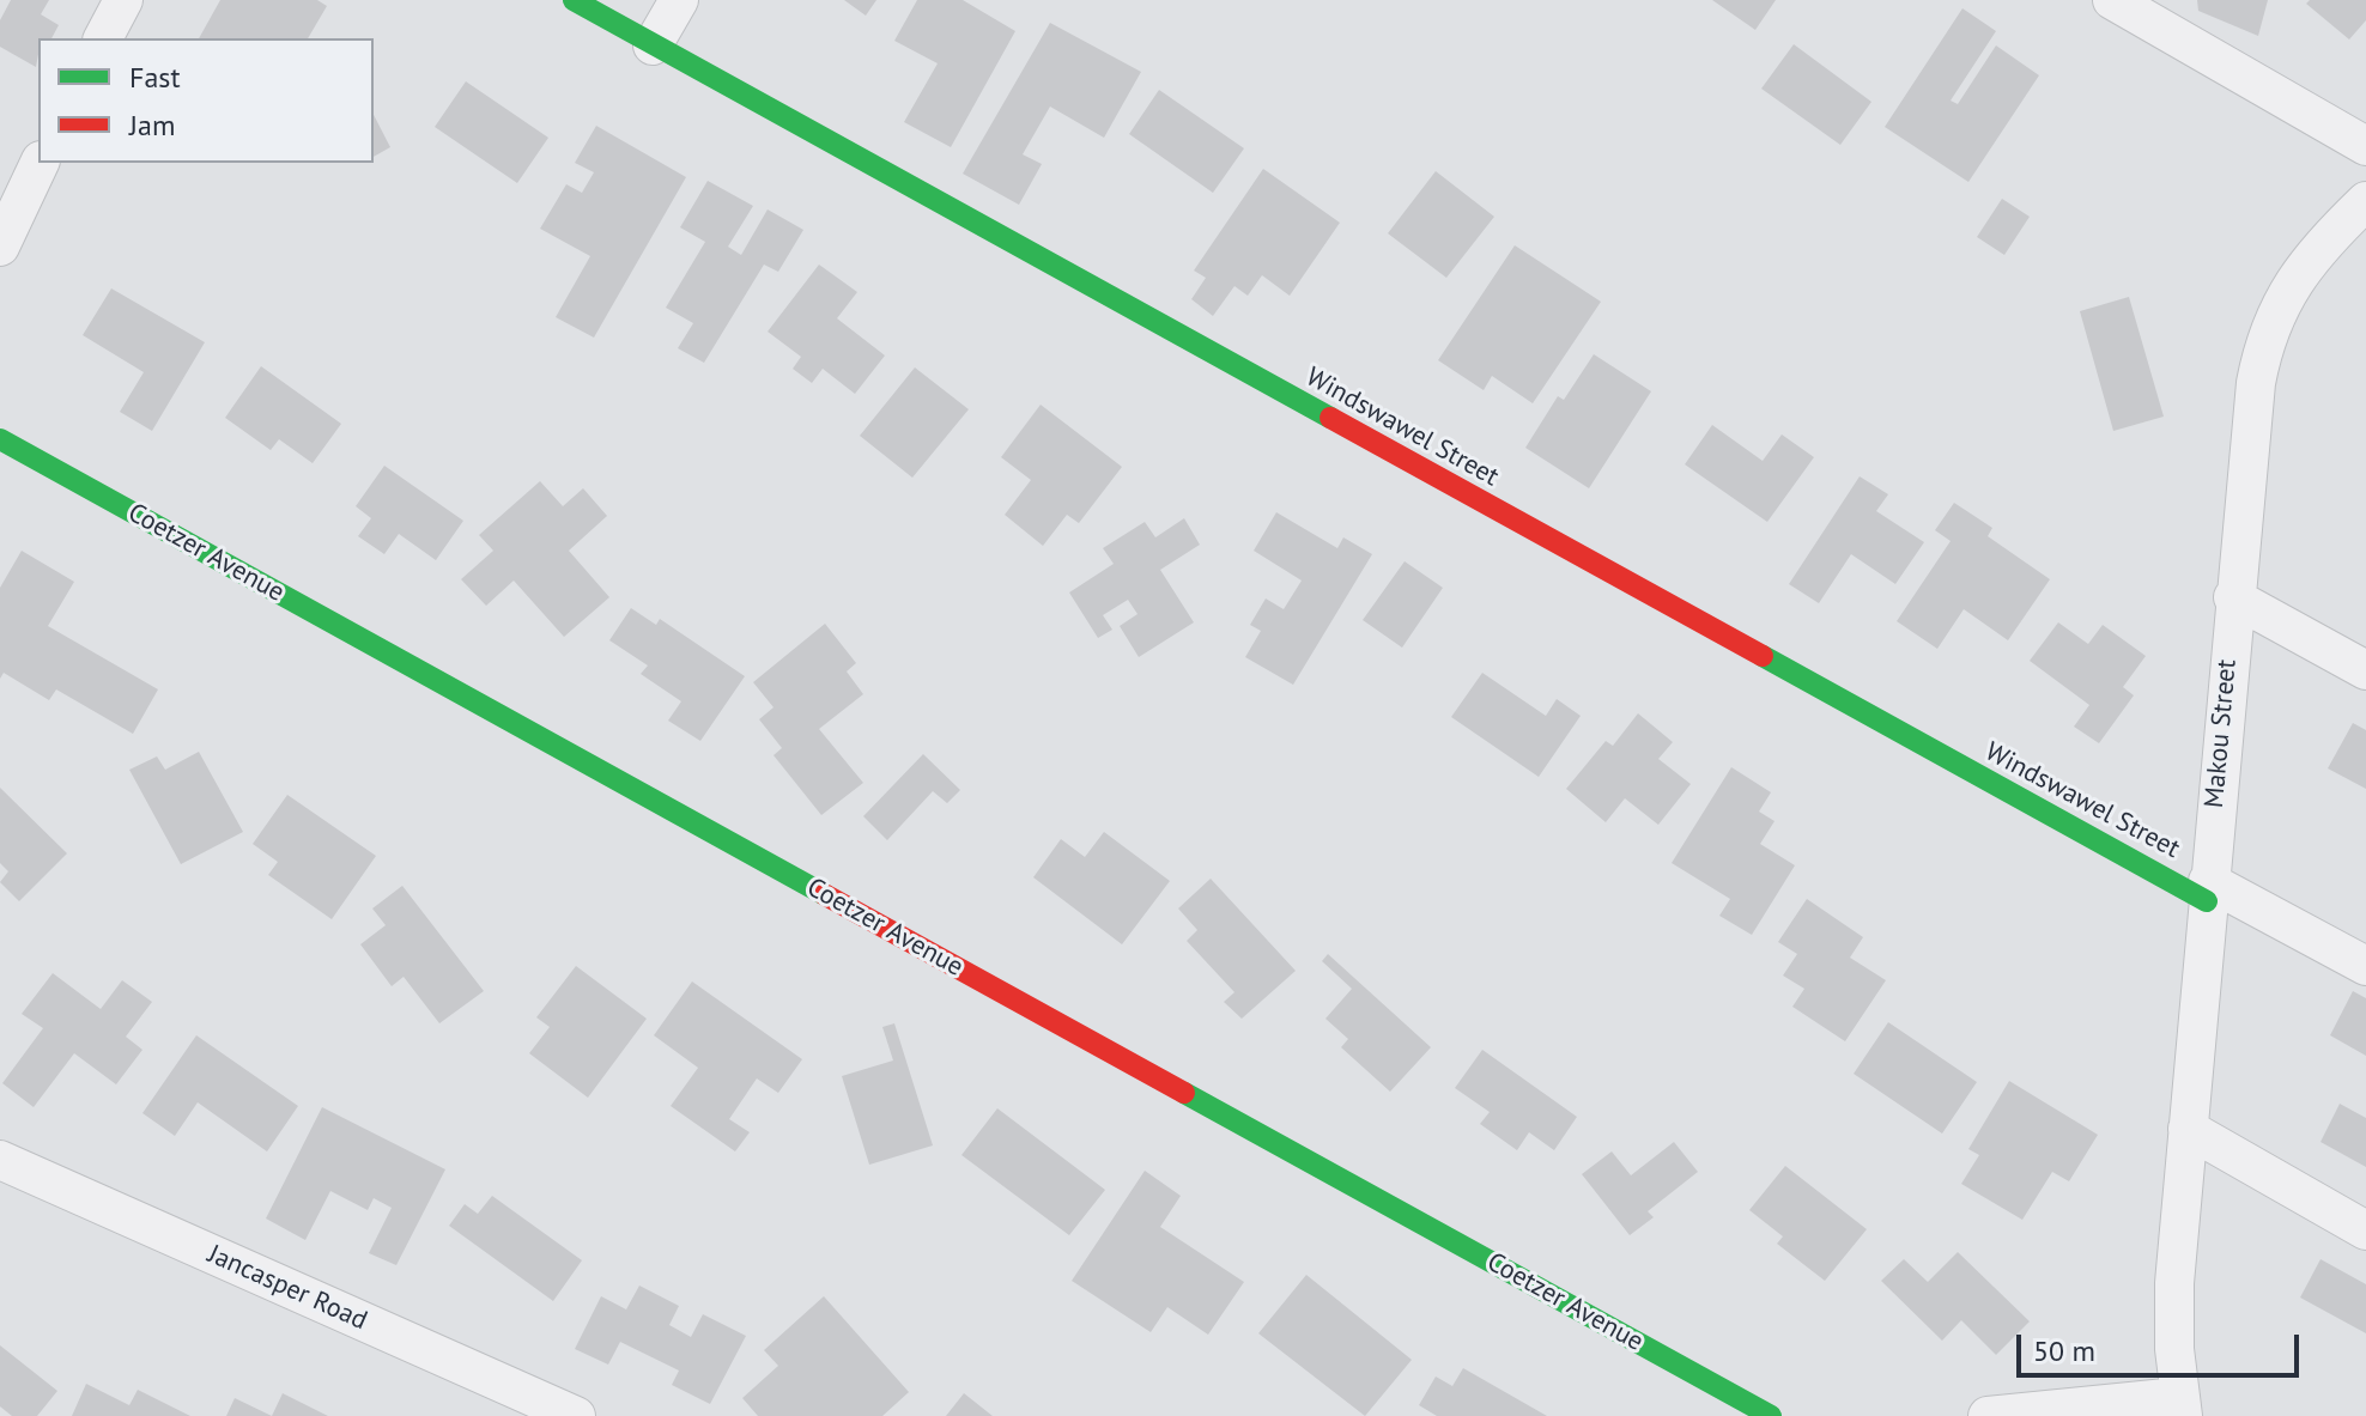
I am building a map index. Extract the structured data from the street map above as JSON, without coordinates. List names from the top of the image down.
{
  "streets": {
    "street": [
      "Windswawel Street",
      "Coetzer Avenue",
      "Makou Street",
      "Jancasper Road"
    ]
  },
  "crossings": [
    ["Windswawel Street", "Makou Street"]
  ],
  "legend": ["Fast", "Jam"],
  "scale_bar": "50 m"
}
